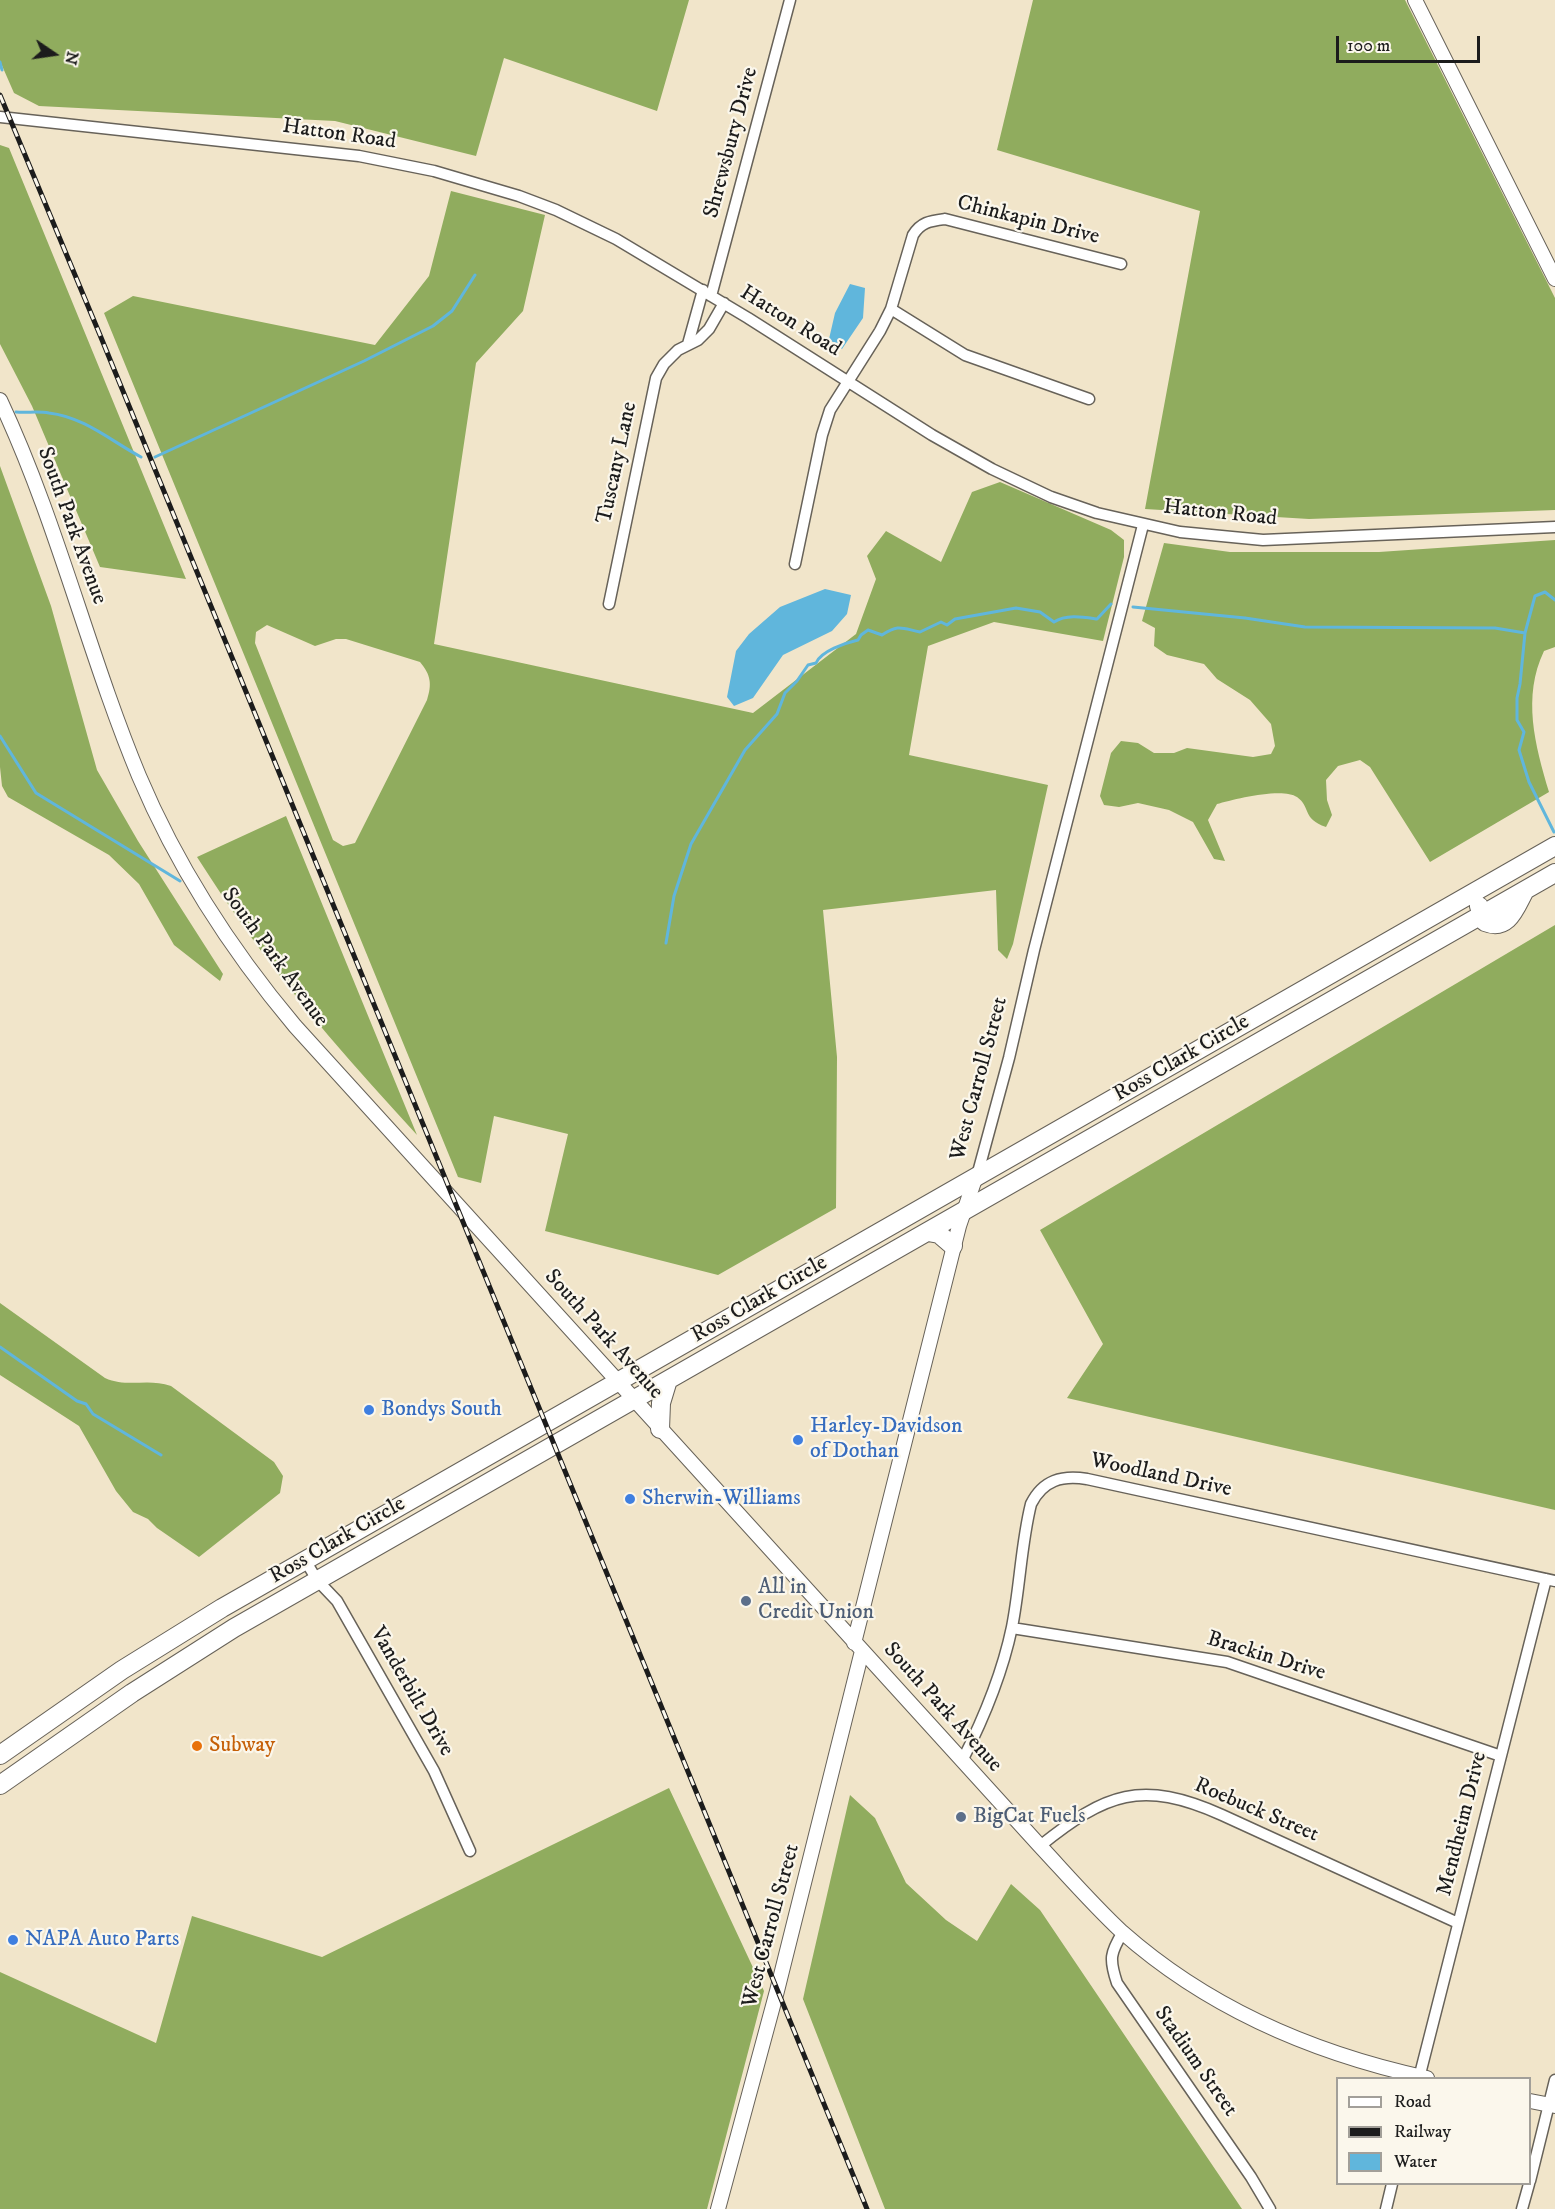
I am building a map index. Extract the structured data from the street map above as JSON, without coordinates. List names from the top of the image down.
{
  "streets": {
    "highway": ["Ross Clark Circle"],
    "street": [
      "Hatton Road",
      "Shrewsbury Drive",
      "Chinkapin Drive",
      "Tuscany Lane",
      "South Park Avenue",
      "West Carroll Street",
      "Woodland Drive",
      "Brackin Drive",
      "Vanderbilt Drive",
      "Roebuck Street",
      "Mendheim Drive",
      "Stadium Street"
    ]
  },
  "crossings": [
    ["Hatton Road", "Shrewsbury Drive"],
    ["Hatton Road", "Chinkapin Drive"],
    ["Hatton Road", "Tuscany Lane"],
    ["Hatton Road", "West Carroll Street"],
    ["South Park Avenue", "Ross Clark Circle"],
    ["South Park Avenue", "West Carroll Street"],
    ["South Park Avenue", "Woodland Drive"],
    ["South Park Avenue", "Roebuck Street"],
    ["South Park Avenue", "Stadium Street"],
    ["Ross Clark Circle", "West Carroll Street"],
    ["Ross Clark Circle", "Vanderbilt Drive"],
    ["Woodland Drive", "Brackin Drive"],
    ["Woodland Drive", "Mendheim Drive"],
    ["Brackin Drive", "Mendheim Drive"],
    ["Roebuck Street", "Mendheim Drive"]
  ],
  "places": [
    "Bondys South",
    "Harley-Davidson of Dothan",
    "Sherwin-Williams",
    "All in Credit Union",
    "Subway",
    "BigCat Fuels",
    "NAPA Auto Parts"
  ],
  "legend": ["Road", "Railway", "Water"],
  "scale_bar": "100 m",
  "north": "right"
}
